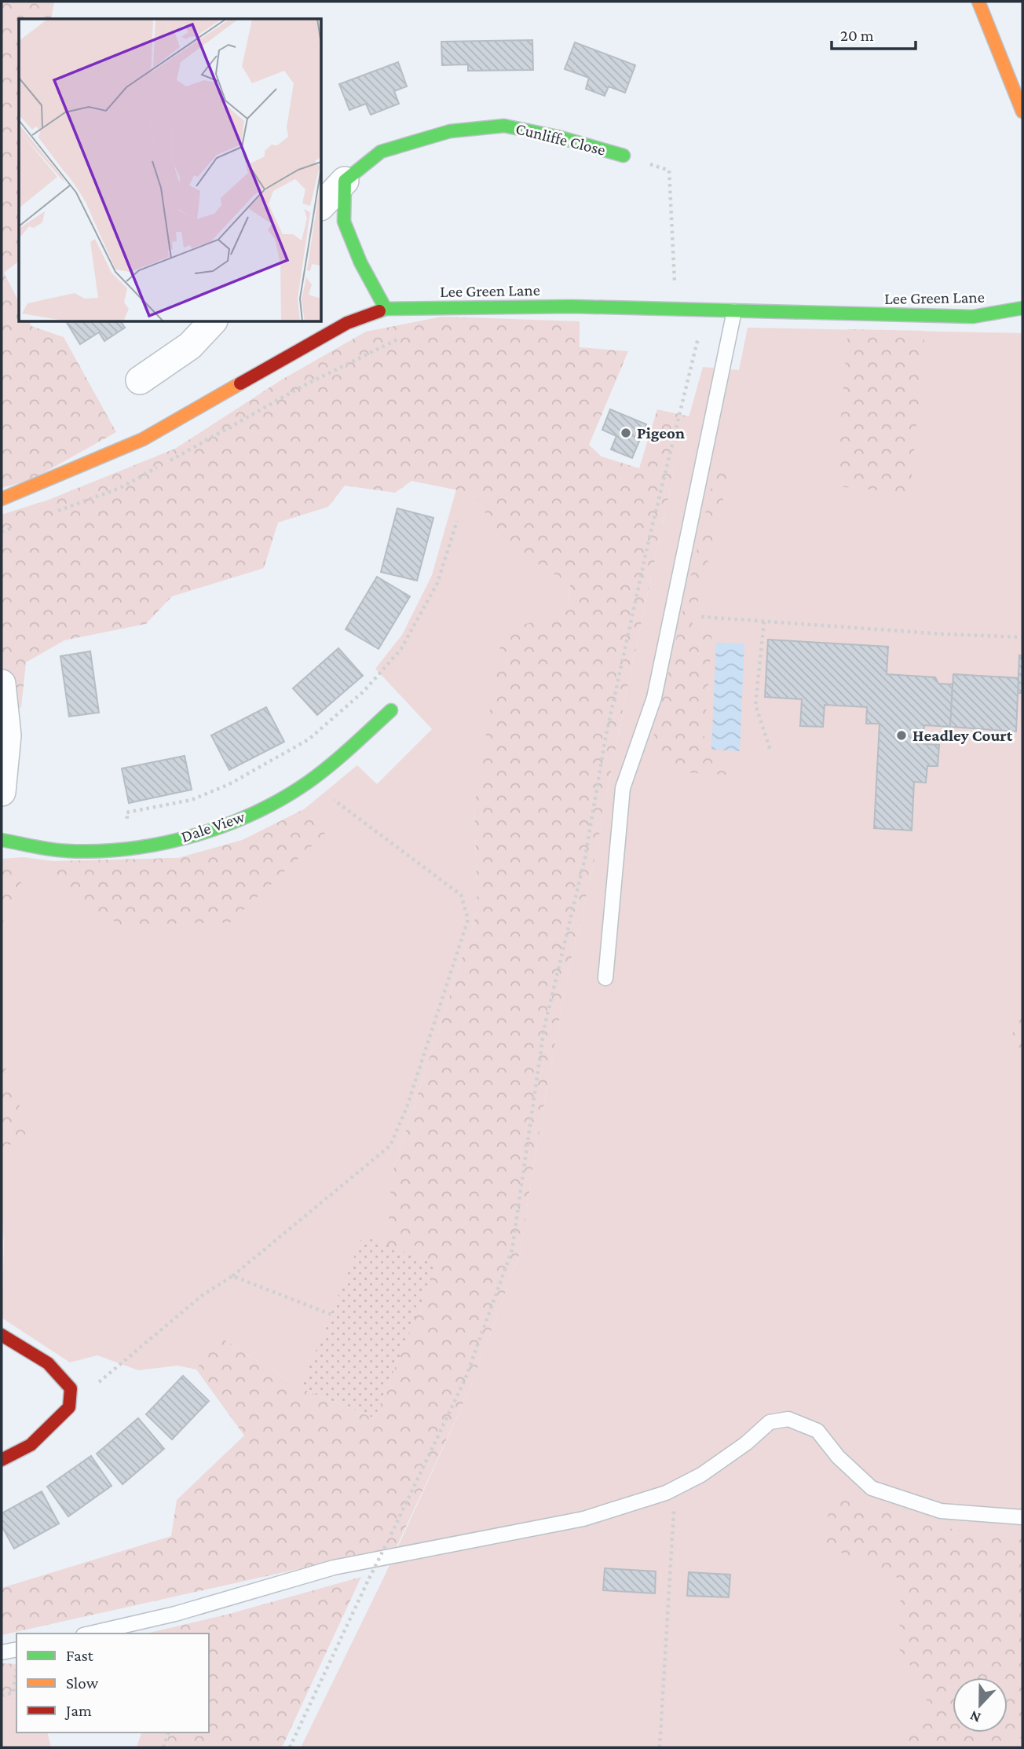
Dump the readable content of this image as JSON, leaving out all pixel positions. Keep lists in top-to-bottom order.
{
  "streets": {
    "street": ["Cunliffe Close", "Lee Green Lane", "Dale View"]
  },
  "places": ["Pigeon", "Headley Court"],
  "legend": ["Fast", "Slow", "Jam"],
  "scale_bar": "20 m",
  "north": "bottom"
}
